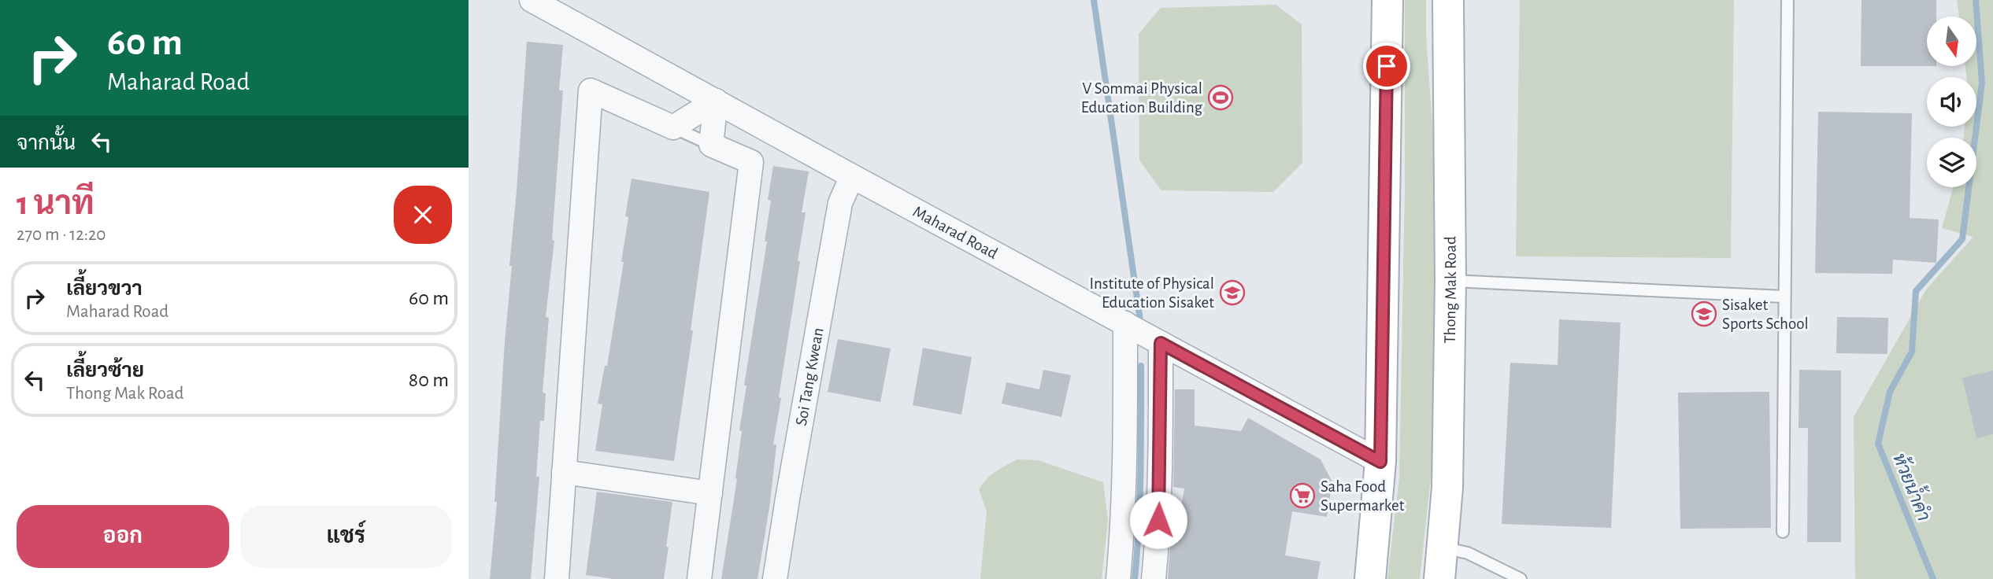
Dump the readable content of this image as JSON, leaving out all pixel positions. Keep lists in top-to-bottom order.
{
  "streets": {
    "main road": ["Thong Mak Road"],
    "street": ["Maharad Road", "Soi Tang Kwean"]
  },
  "crossings": [
    ["Maharad Road", "Soi Tang Kwean"]
  ],
  "water": ["ห้วยน้ำคำ"],
  "places": {
    "sports": ["V Sommai Physical Education Building"],
    "school or university": ["Institute of Physical Education Sisaket", "Sisaket Sports School"],
    "supermarket": ["Saha Food Supermarket"]
  },
  "north": "bottom",
  "page": {
    "turn": ["60 m", "Maharad Road"],
    "then": "จากนั้น",
    "heading": ["1 นาที", "270 m · 12:20"],
    "list": [
      {
        "name": "เลี้ยวขวา",
        "note": "Maharad Road",
        "value": "60 m"
      },
      {
        "name": "เลี้ยวซ้าย",
        "note": "Thong Mak Road",
        "value": "80 m"
      }
    ],
    "buttons": ["ออก", "แชร์"]
  }
}
